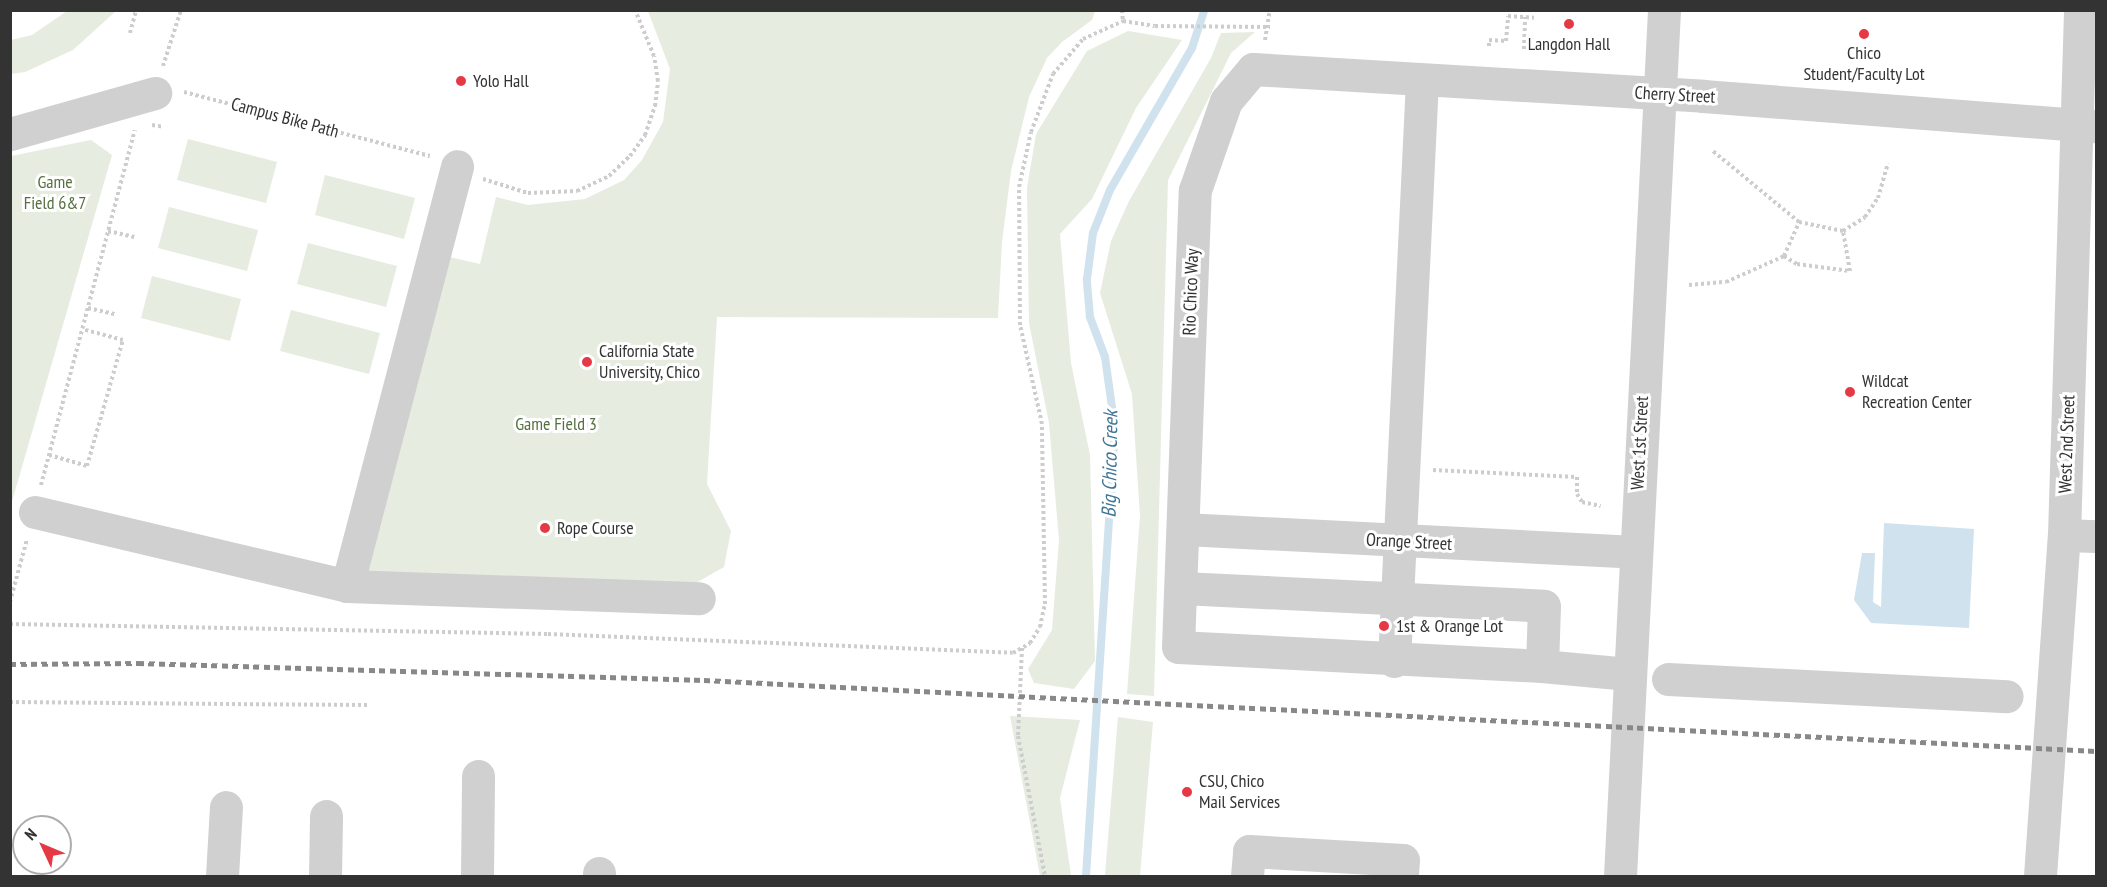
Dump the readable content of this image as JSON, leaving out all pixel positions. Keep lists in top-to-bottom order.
{
  "streets": {
    "street": [
      "Cherry Street",
      "Rio Chico Way",
      "West 1st Street",
      "West 2nd Street",
      "Orange Street"
    ],
    "path": ["Campus Bike Path"]
  },
  "crossings": [
    ["Cherry Street", "Rio Chico Way"],
    ["Cherry Street", "West 1st Street"],
    ["Cherry Street", "West 2nd Street"],
    ["Rio Chico Way", "Orange Street"],
    ["West 1st Street", "Orange Street"]
  ],
  "water": ["Big Chico Creek"],
  "parks": ["Game Field 6&7", "Game Field 3"],
  "places": [
    "Langdon Hall",
    "Chico Student/Faculty Lot",
    "Yolo Hall",
    "California State University, Chico",
    "Wildcat Recreation Center",
    "Rope Course",
    "1st & Orange Lot",
    "CSU, Chico Mail Services"
  ],
  "north": "top left"
}
